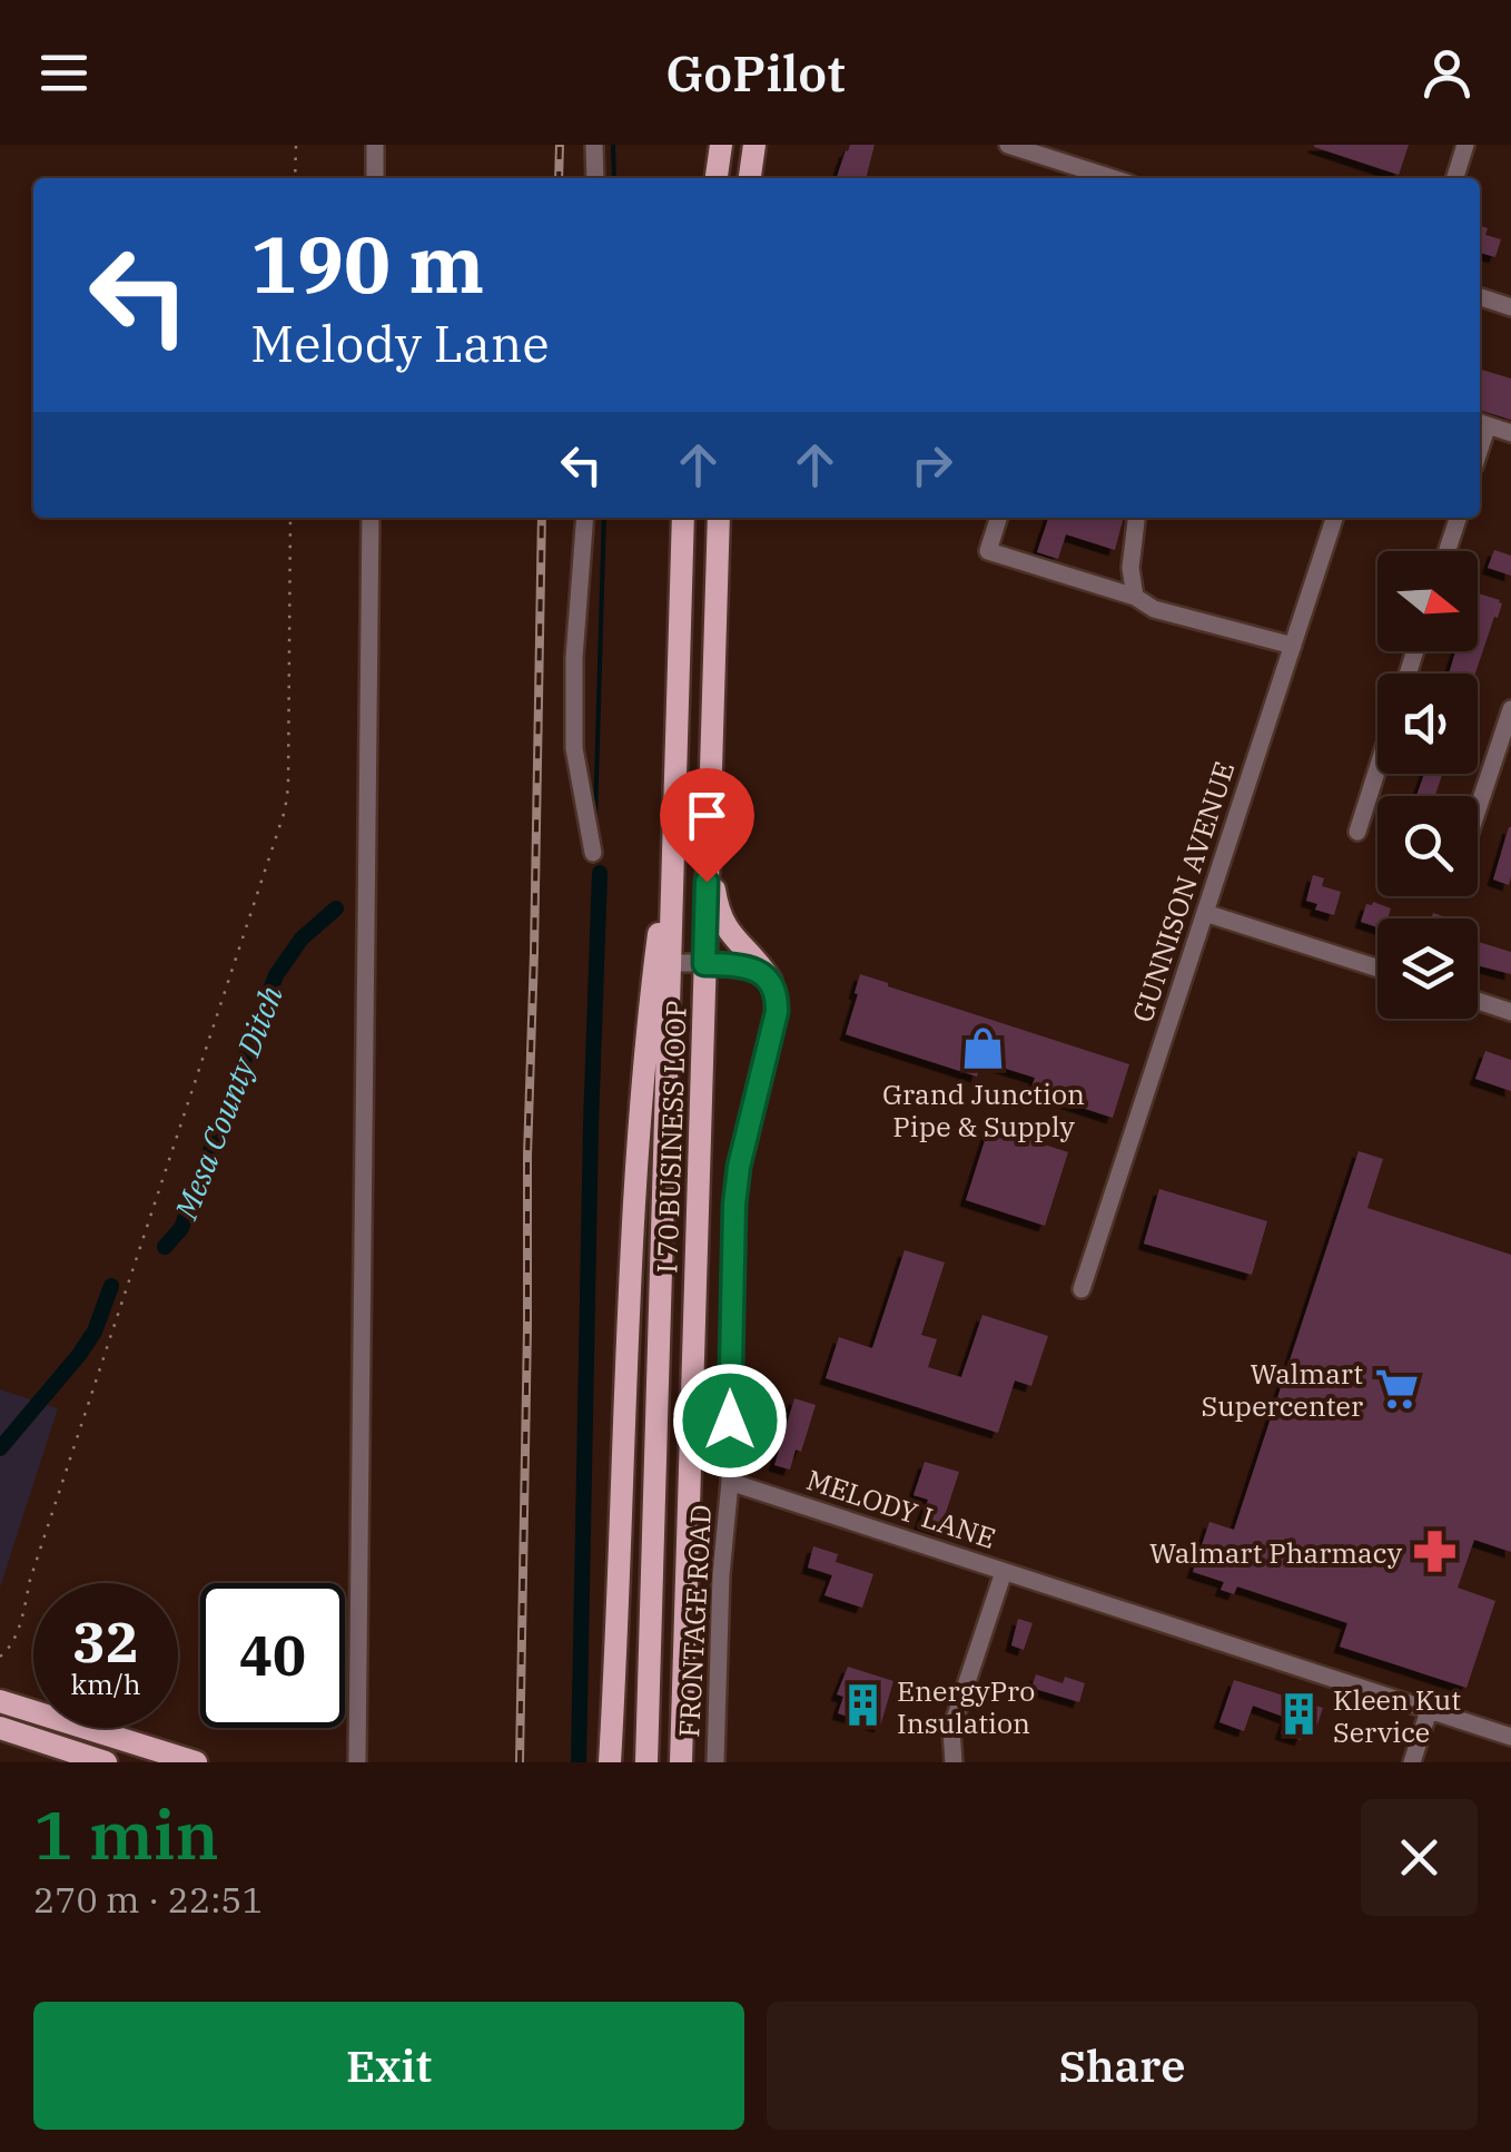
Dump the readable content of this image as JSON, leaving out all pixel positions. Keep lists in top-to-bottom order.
{
  "streets": {
    "main road": ["I 70 BUSINESS LOOP"],
    "street": ["GUNNISON AVENUE", "MELODY LANE", "FRONTAGE ROAD"]
  },
  "crossings": [
    ["MELODY LANE", "FRONTAGE ROAD"]
  ],
  "water": ["Mesa County Ditch"],
  "places": {
    "shop": ["Grand Junction Pipe & Supply"],
    "supermarket": ["Walmart Supercenter"],
    "pharmacy": ["Walmart Pharmacy"],
    "building": ["EnergyPro Insulation", "Kleen Kut Service"]
  },
  "north": "right",
  "page": {
    "header": "GoPilot",
    "turn": ["190 m", "Melody Lane"],
    "speed": "32 km/h",
    "limit": "40",
    "heading": ["1 min", "270 m · 22:51"],
    "buttons": ["Exit", "Share"]
  }
}
